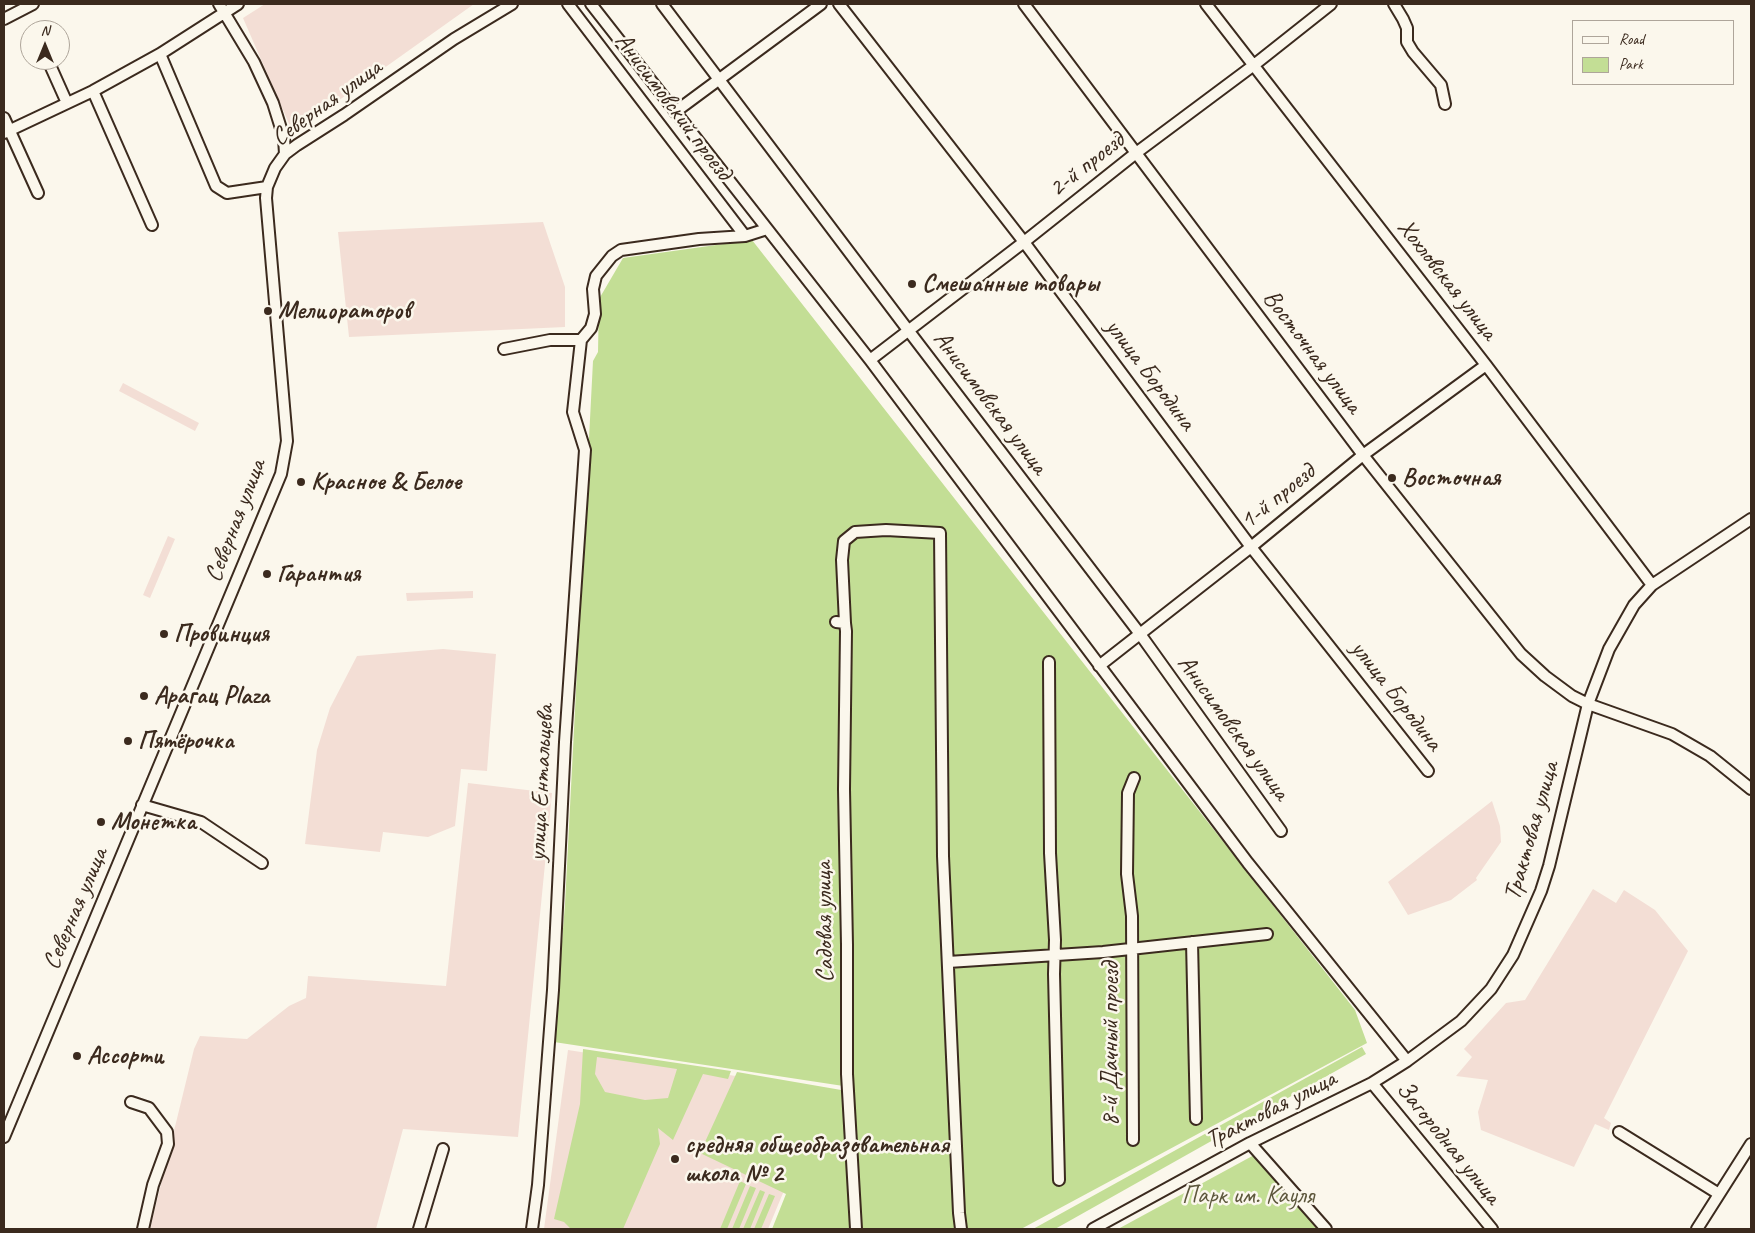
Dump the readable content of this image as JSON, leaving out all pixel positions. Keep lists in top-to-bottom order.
{
  "streets": {
    "street": [
      "Северная улица",
      "Анисимовский проезд",
      "2-й проезд",
      "Хохловская улица",
      "Восточная улица",
      "улица Бородина",
      "Анисимовская улица",
      "1-й проезд",
      "улица Ентальцева",
      "Трактовая улица",
      "Садовая улица",
      "8-й Дачный проезд",
      "Загородная улица"
    ]
  },
  "crossings": [
    ["2-й проезд", "Хохловская улица"],
    ["2-й проезд", "Восточная улица"],
    ["2-й проезд", "улица Бородина"],
    ["2-й проезд", "Анисимовская улица"],
    ["Хохловская улица", "1-й проезд"],
    ["Хохловская улица", "Трактовая улица"],
    ["Восточная улица", "1-й проезд"],
    ["Восточная улица", "Трактовая улица"],
    ["улица Бородина", "1-й проезд"],
    ["Анисимовская улица", "1-й проезд"],
    ["Трактовая улица", "Загородная улица"]
  ],
  "parks": ["Парк им. Кауля"],
  "places": [
    "Смешанные товары",
    "Мелиораторов",
    "Восточная",
    "Красное & Белое",
    "Гарантия",
    "Провинция",
    "Арагац Plaza",
    "Пятёрочка",
    "Монетка",
    "Ассорти",
    "средняя общеобразовательная школа № 2"
  ],
  "legend": ["Road", "Park"],
  "north": "top"
}
